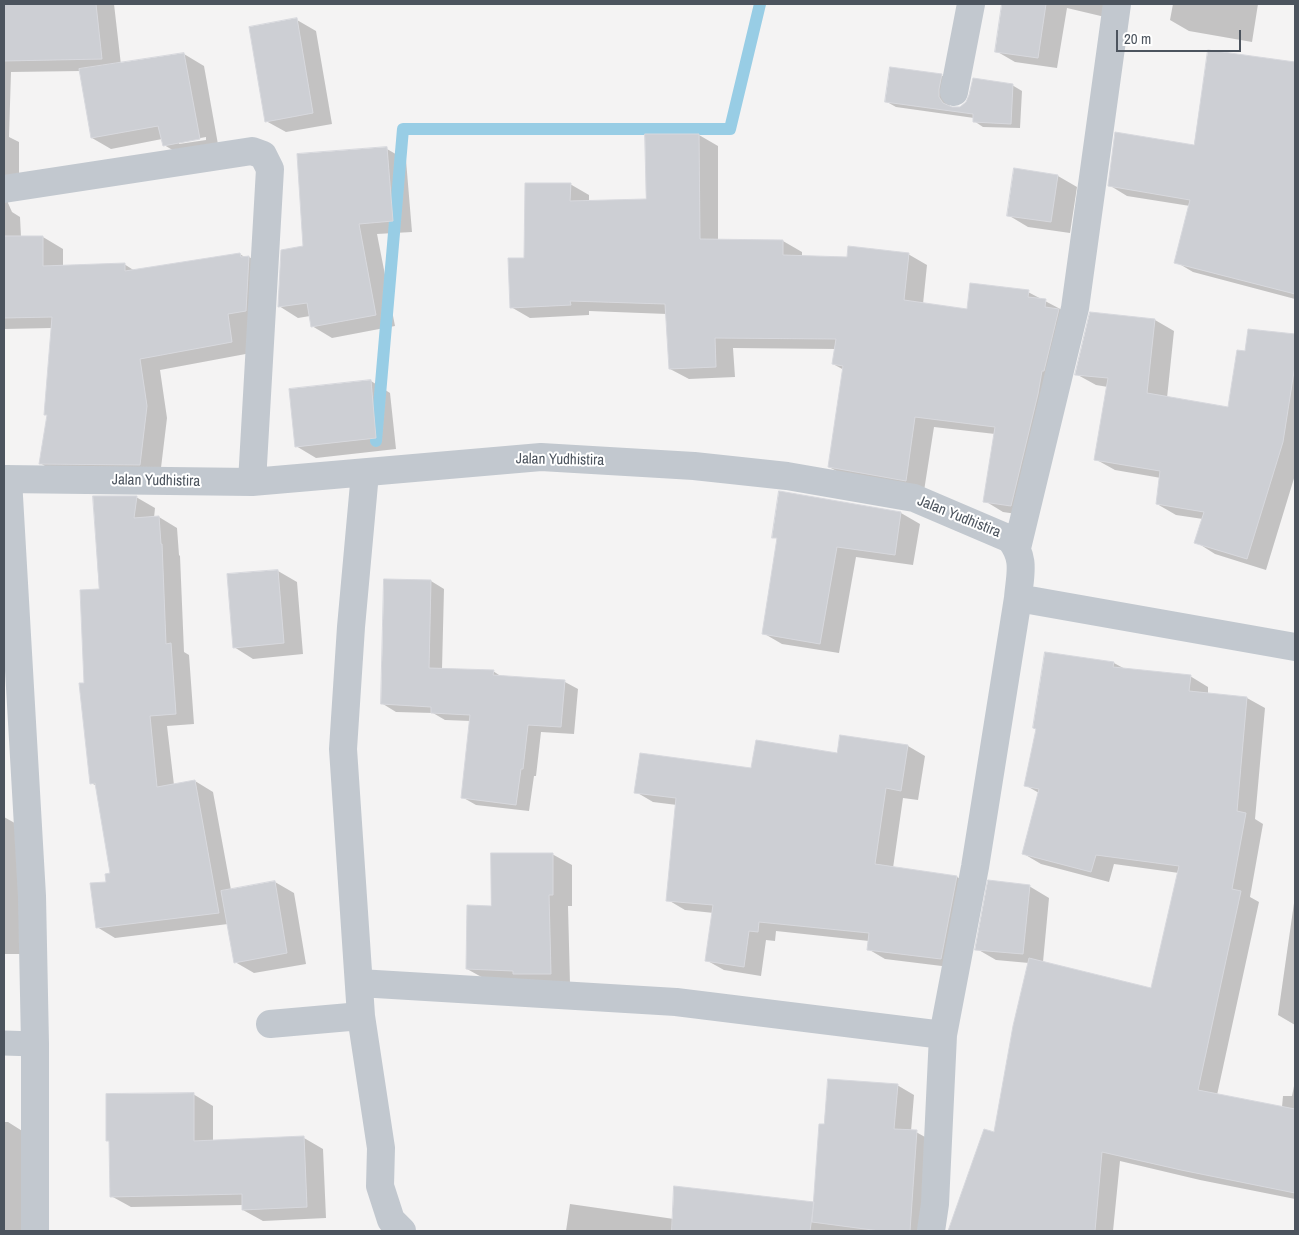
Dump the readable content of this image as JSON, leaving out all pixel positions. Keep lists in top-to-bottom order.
{
  "streets": {
    "street": ["Jalan Yudhistira"]
  },
  "scale_bar": "20 m"
}
